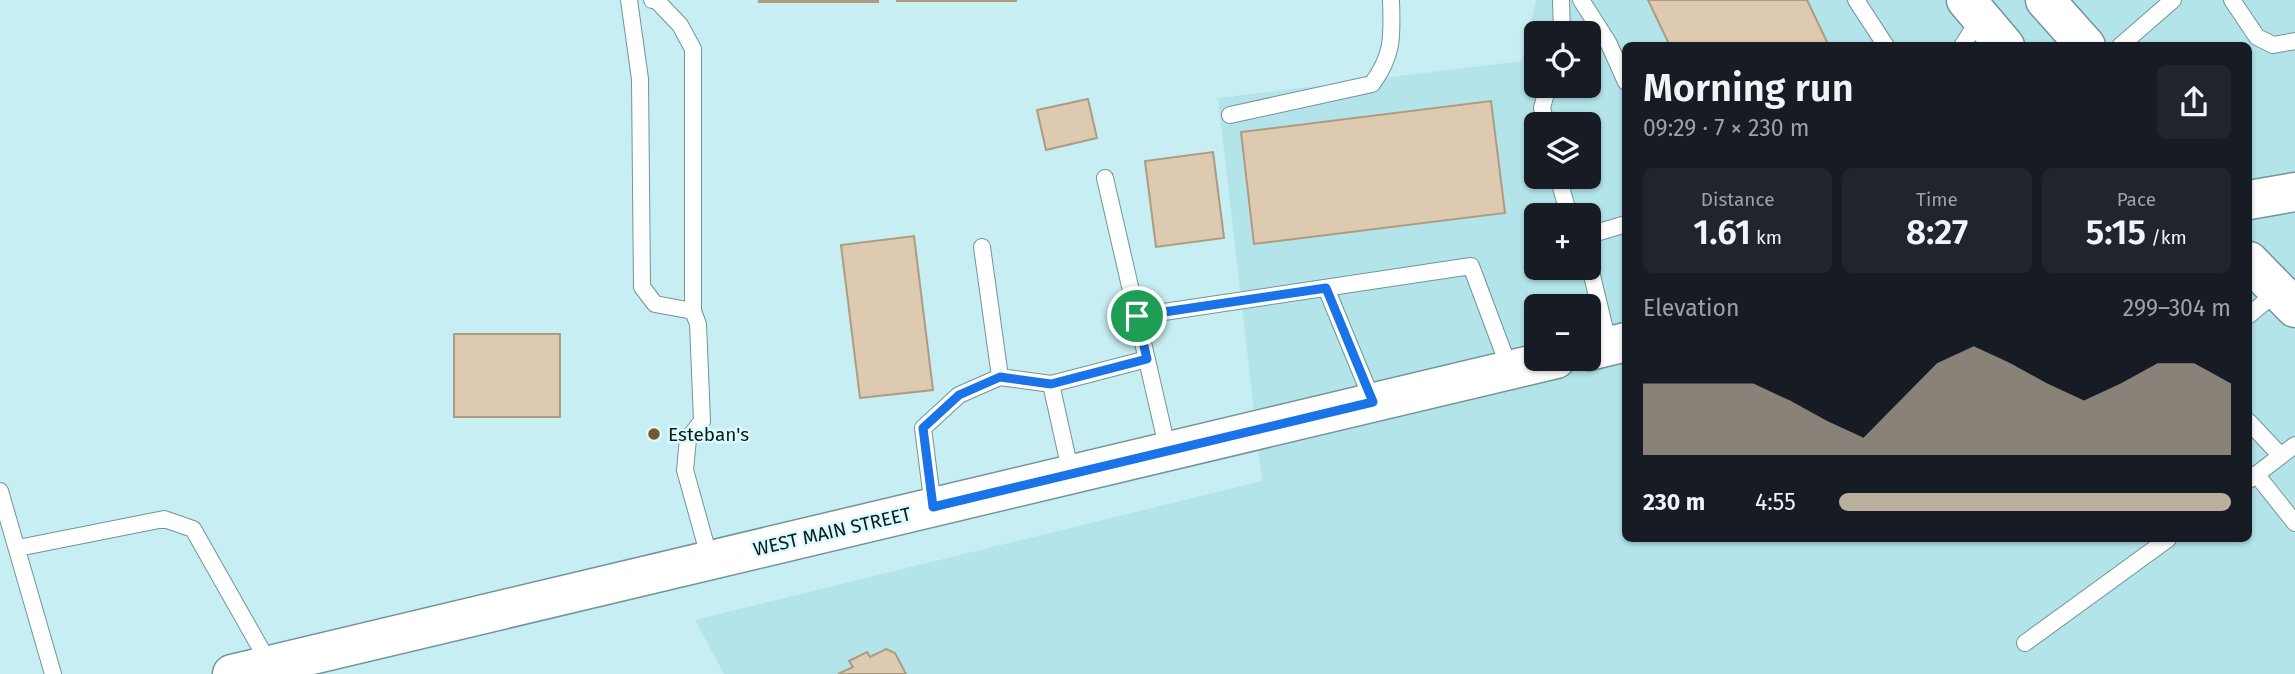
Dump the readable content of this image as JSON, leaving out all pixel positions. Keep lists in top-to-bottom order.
{
  "streets": {
    "main road": ["WEST MAIN STREET"]
  },
  "places": ["Esteban's"],
  "page": {
    "map_buttons": ["+", "−"],
    "heading": ["Morning run", "09:29 · 7 × 230 m"],
    "stats": [
      ["Distance", "1.61 km"],
      ["Time", "8:27"],
      ["Pace", "5:15 /km"]
    ],
    "chart": ["Elevation", "299–304 m"],
    "list": [
      {
        "name": "230 m",
        "note": "4:55"
      }
    ]
  }
}
